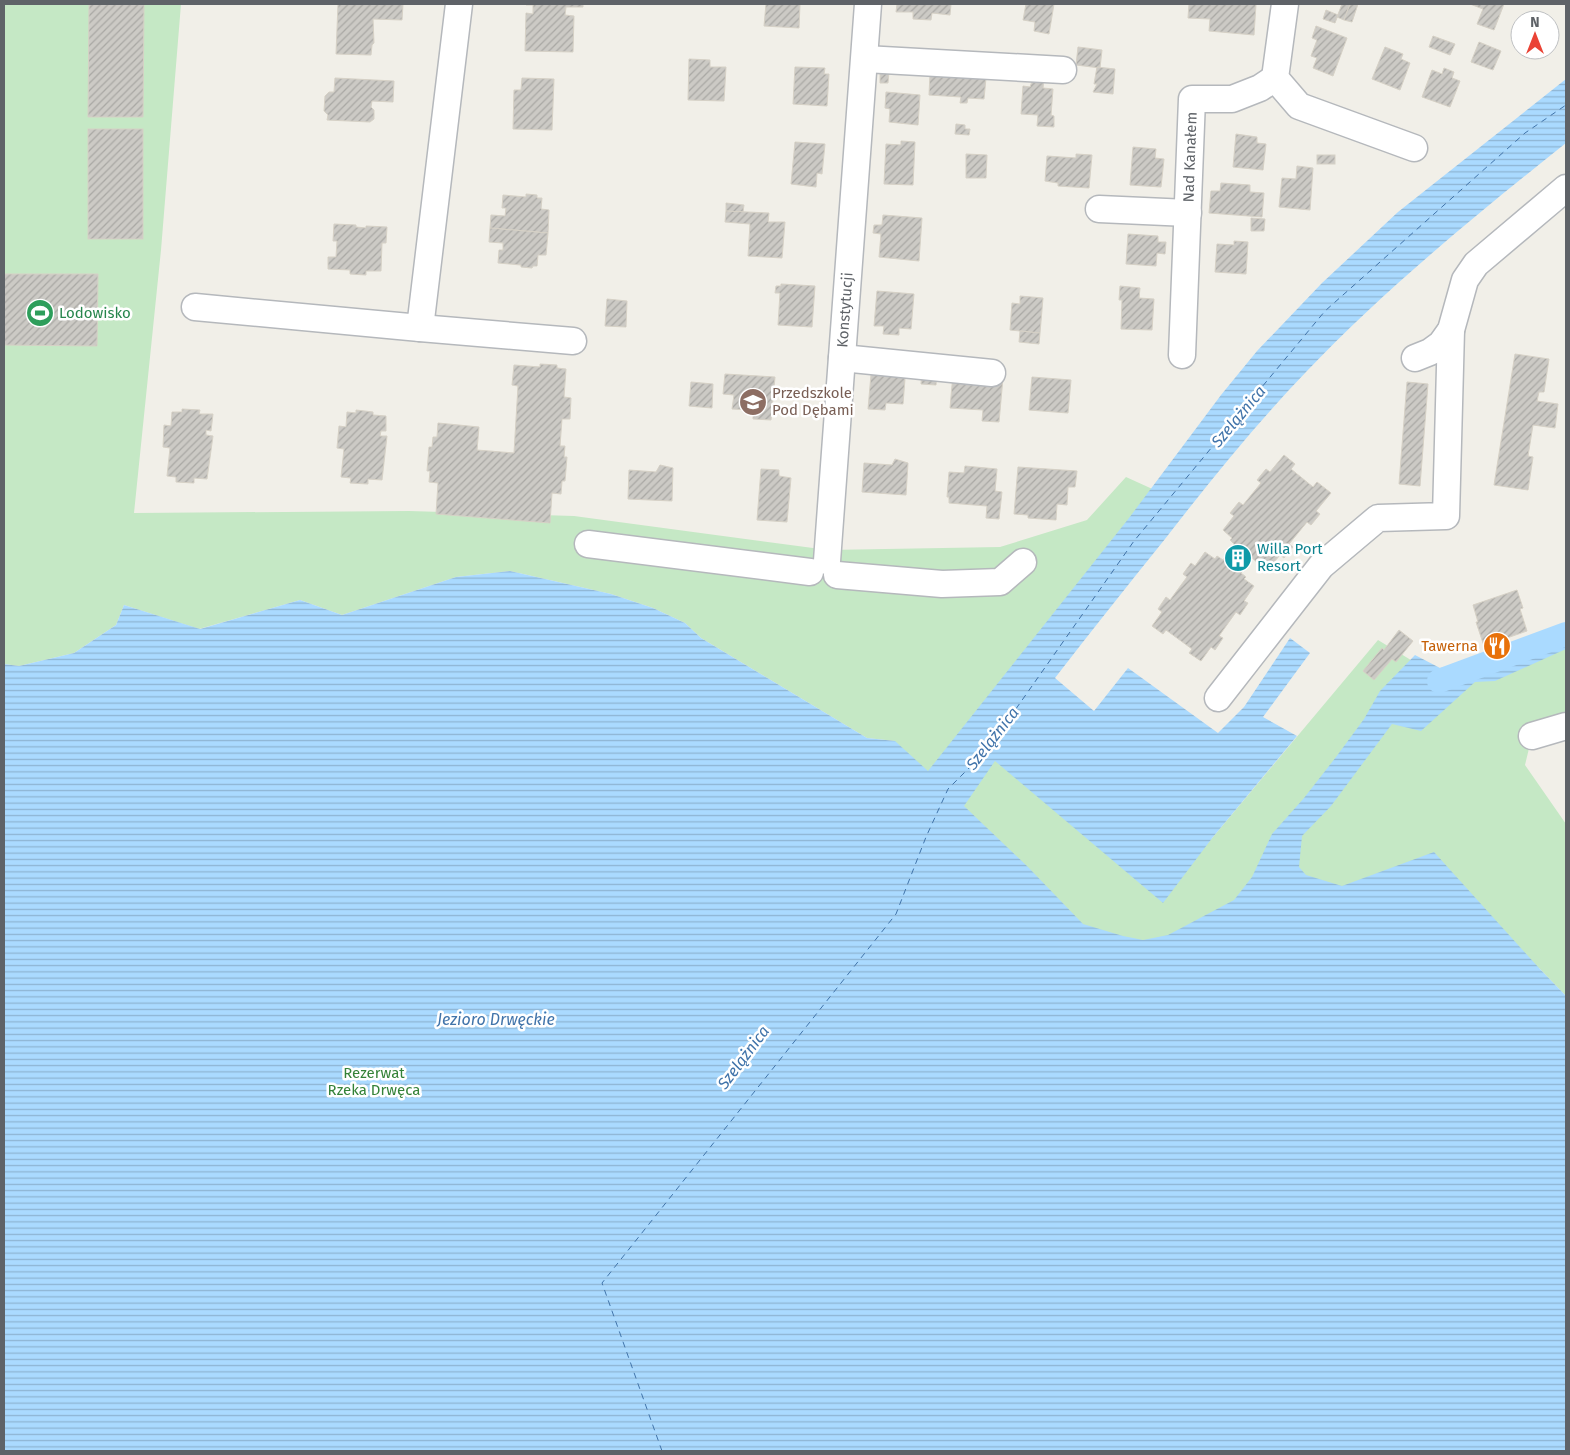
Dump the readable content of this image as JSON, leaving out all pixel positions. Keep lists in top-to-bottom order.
{
  "streets": {
    "street": ["Nad Kanałem", "Konstytucji"]
  },
  "water": ["Szelążnica", "Jezioro Drwęckie"],
  "parks": ["Rezerwat Rzeka Drwęca"],
  "places": {
    "sports": ["Lodowisko"],
    "school or university": ["Przedszkole Pod Dębami"],
    "building": ["Willa Port Resort"],
    "restaurant": ["Tawerna"]
  },
  "north": "top"
}
